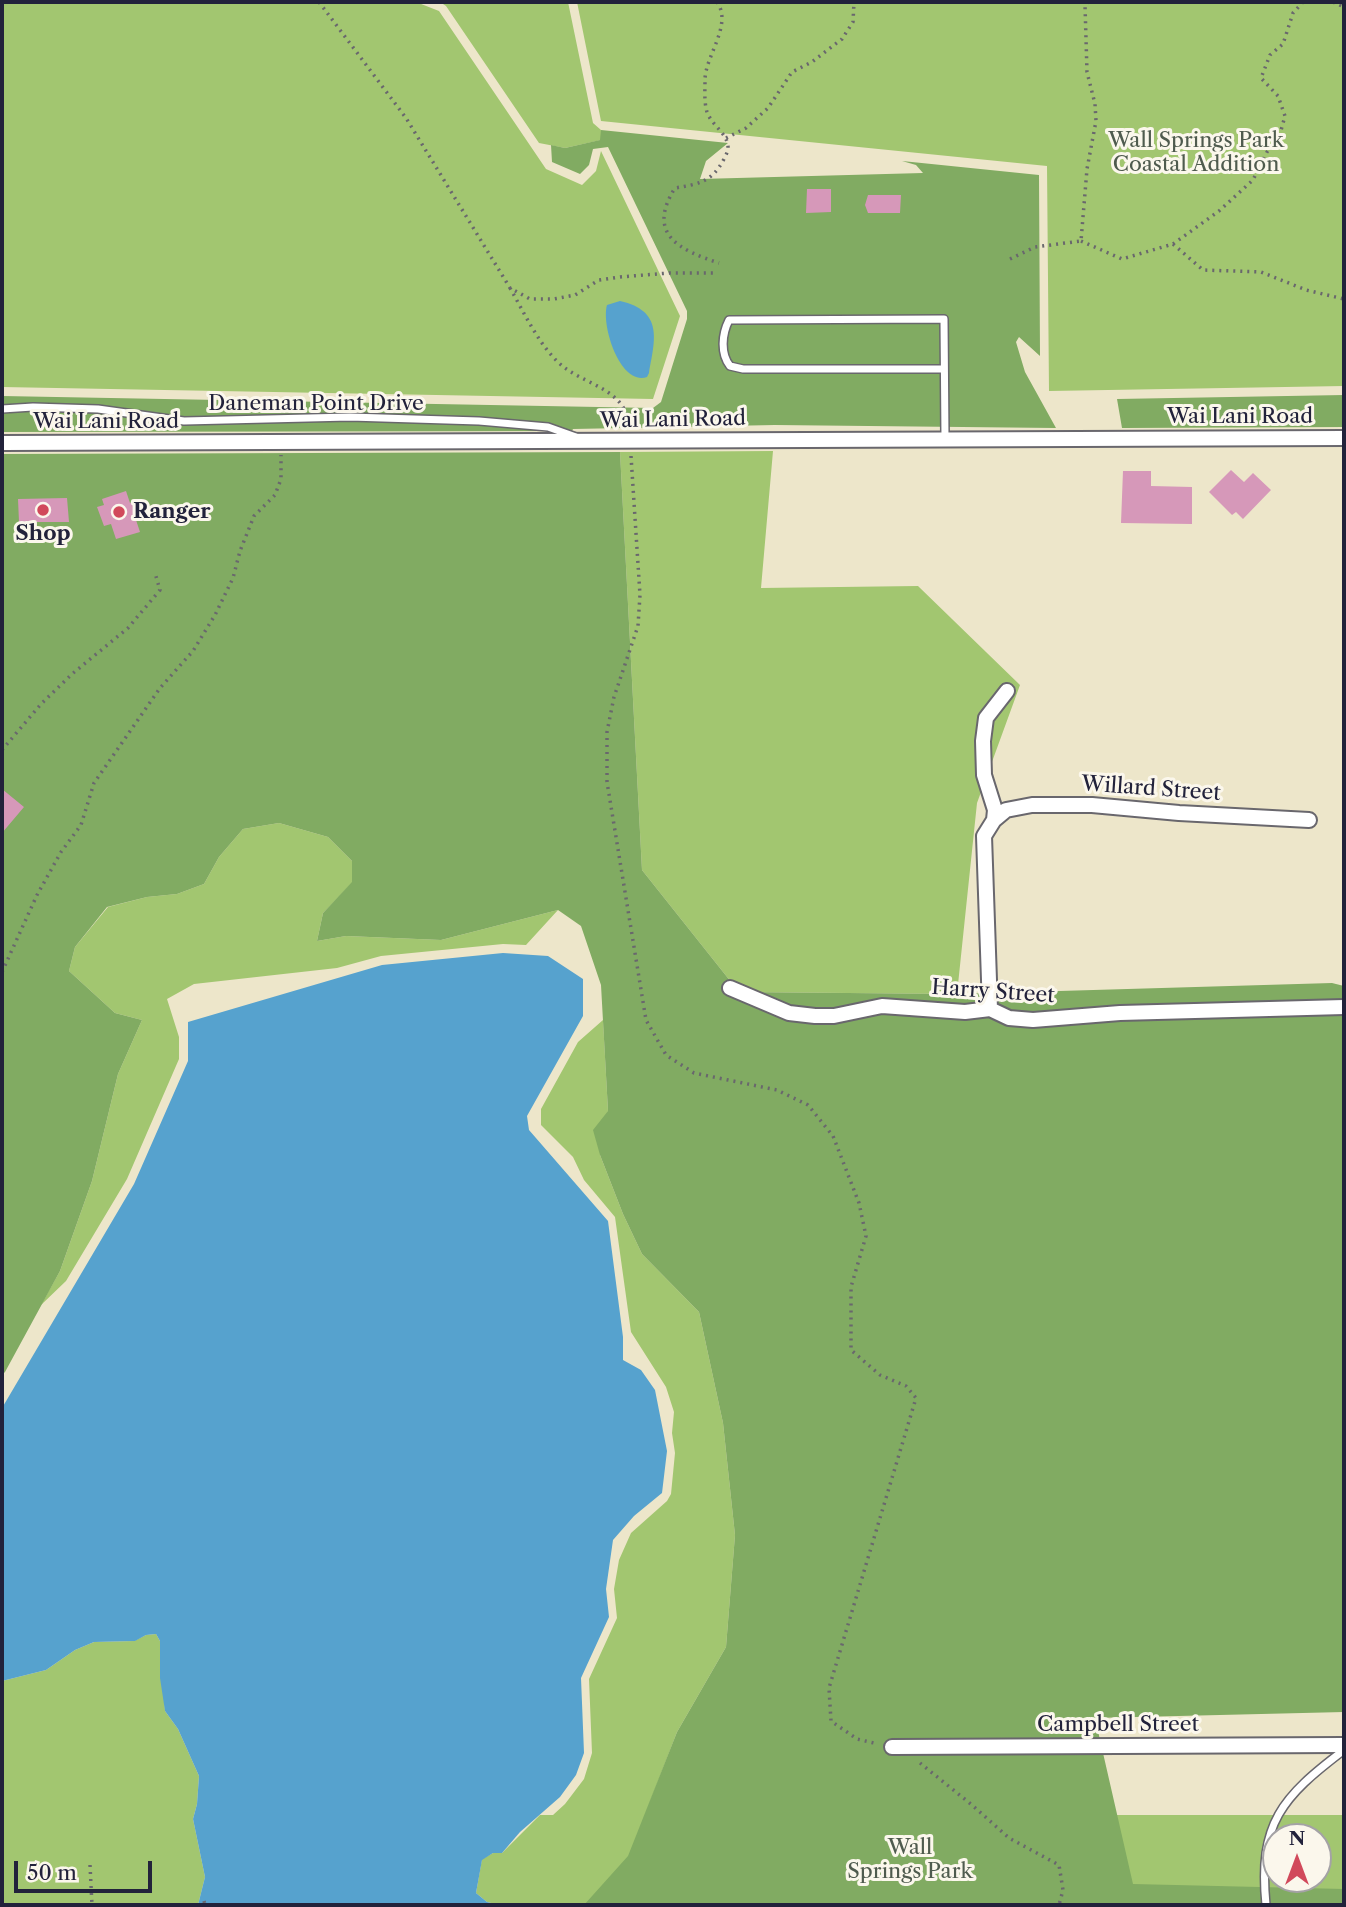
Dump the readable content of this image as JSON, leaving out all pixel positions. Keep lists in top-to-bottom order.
{
  "streets": {
    "street": [
      "Wai Lani Road",
      "Willard Street",
      "Harry Street",
      "Campbell Street"
    ],
    "lane": ["Daneman Point Drive"]
  },
  "crossings": [
    ["Daneman Point Drive", "Wai Lani Road"]
  ],
  "parks": ["Wall Springs Park Coastal Addition", "Wall Springs Park"],
  "places": ["Shop", "Ranger"],
  "scale_bar": "50 m",
  "north": "top"
}
